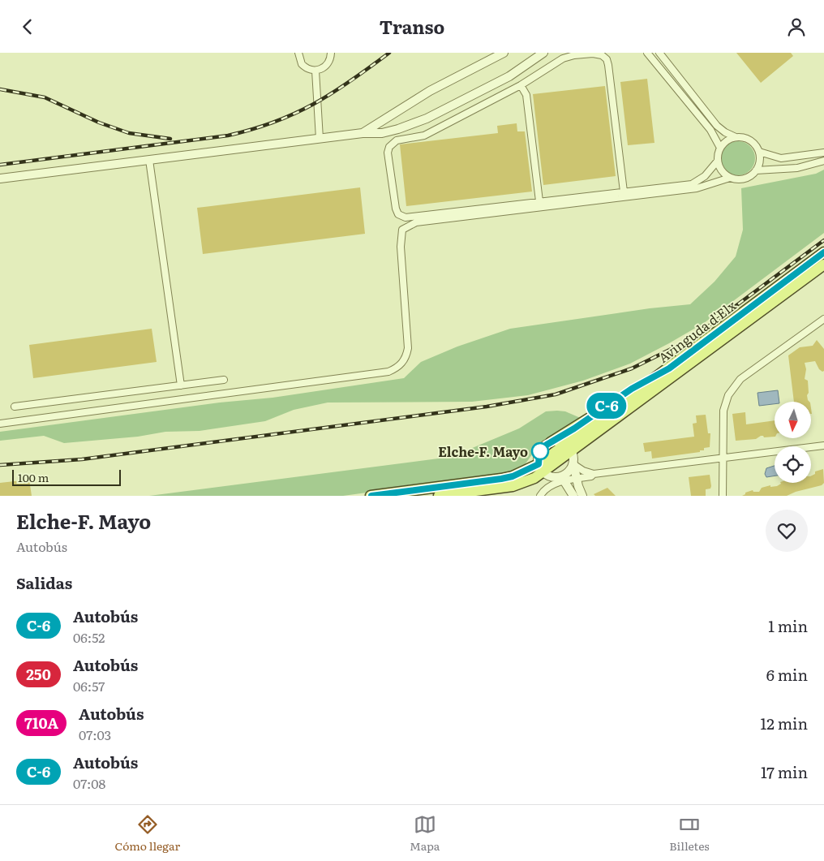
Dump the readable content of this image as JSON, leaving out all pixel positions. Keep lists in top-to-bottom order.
{
  "streets": {
    "main road": ["Avinguda d'Elx"]
  },
  "places": ["Elche-F. Mayo"],
  "lines": ["bus line C-6"],
  "scale_bar": "100 m",
  "north": "bottom",
  "page": {
    "header": "Transo",
    "on_map": "C-6",
    "scale": "100 m",
    "heading": [
      ["Elche-F. Mayo", "Autobús"],
      "Salidas"
    ],
    "list": [
      {
        "mark": "C-6",
        "name": "Autobús",
        "note": "06:52",
        "value": "1 min"
      },
      {
        "mark": "250",
        "name": "Autobús",
        "note": "06:57",
        "value": "6 min"
      },
      {
        "mark": "710A",
        "name": "Autobús",
        "note": "07:03",
        "value": "12 min"
      },
      {
        "mark": "C-6",
        "name": "Autobús",
        "note": "07:08",
        "value": "17 min"
      }
    ],
    "tabs": ["Cómo llegar", "Mapa", "Billetes"]
  }
}
